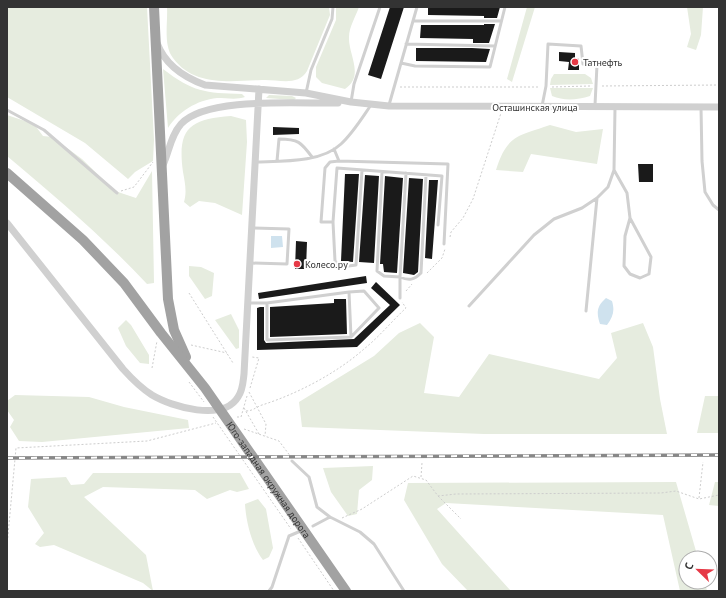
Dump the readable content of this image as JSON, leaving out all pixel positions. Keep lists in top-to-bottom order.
{
  "streets": {
    "highway": ["Юго-западная окружная дорога"],
    "street": ["Осташинская улица"]
  },
  "places": ["Татнефть", "Колесо.ру"],
  "north": "top left"
}
